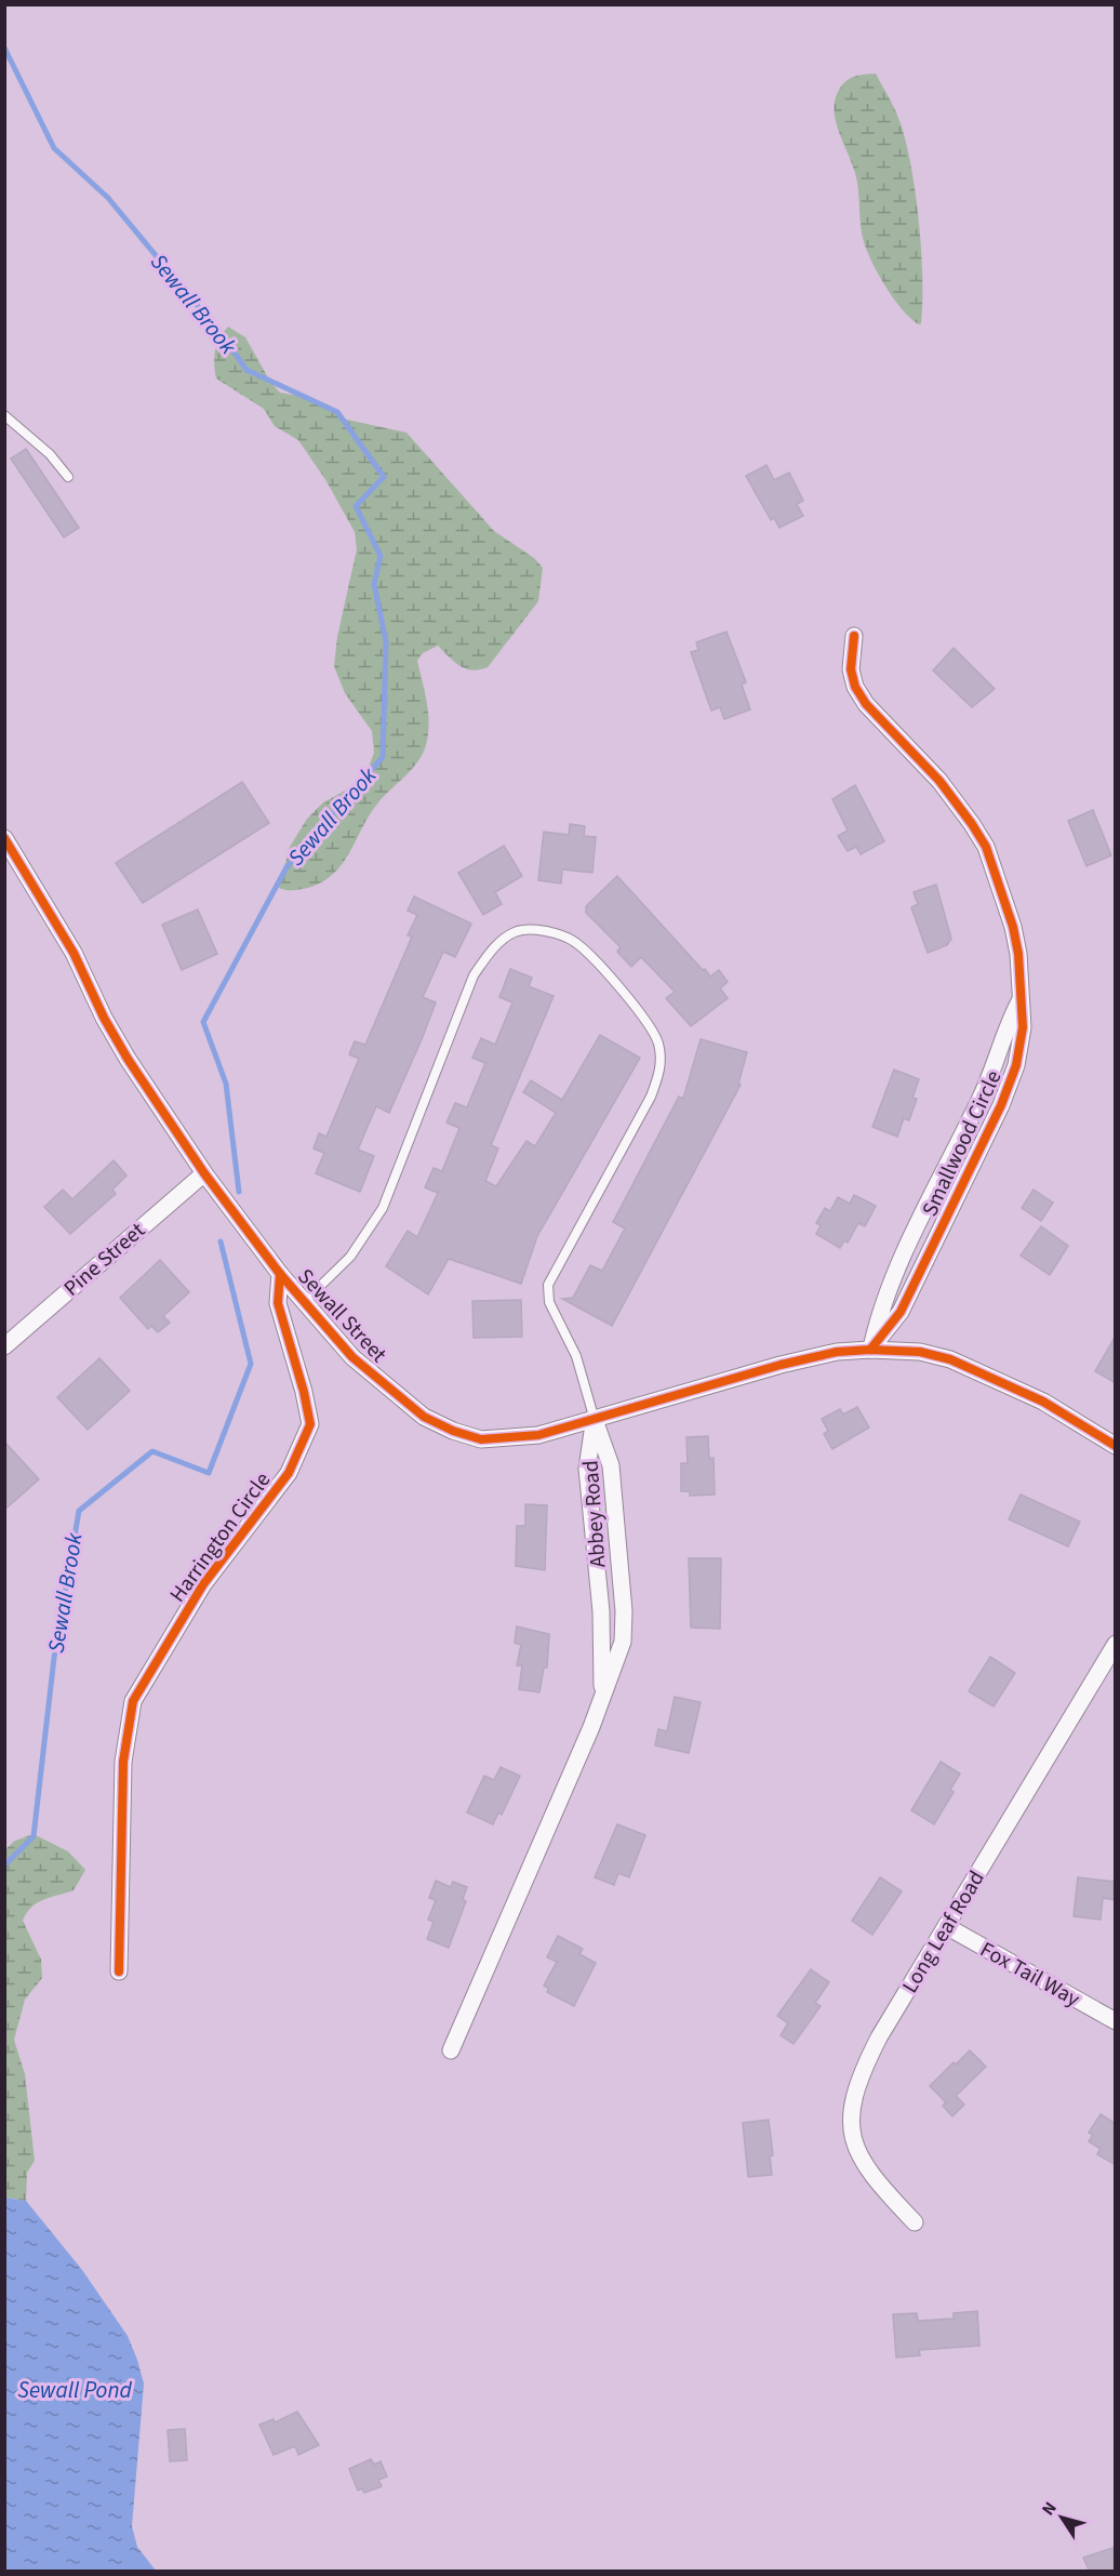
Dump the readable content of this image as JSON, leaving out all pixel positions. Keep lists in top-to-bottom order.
{
  "streets": {
    "street": [
      "Smallwood Circle",
      "Pine Street",
      "Sewall Street",
      "Abbey Road",
      "Harrington Circle",
      "Long Leaf Road",
      "Fox Tail Way"
    ]
  },
  "crossings": [
    ["Smallwood Circle", "Sewall Street"],
    ["Pine Street", "Sewall Street"],
    ["Sewall Street", "Abbey Road"],
    ["Sewall Street", "Harrington Circle"],
    ["Long Leaf Road", "Fox Tail Way"]
  ],
  "water": ["Sewall Brook", "Sewall Pond"],
  "north": "top left"
}
